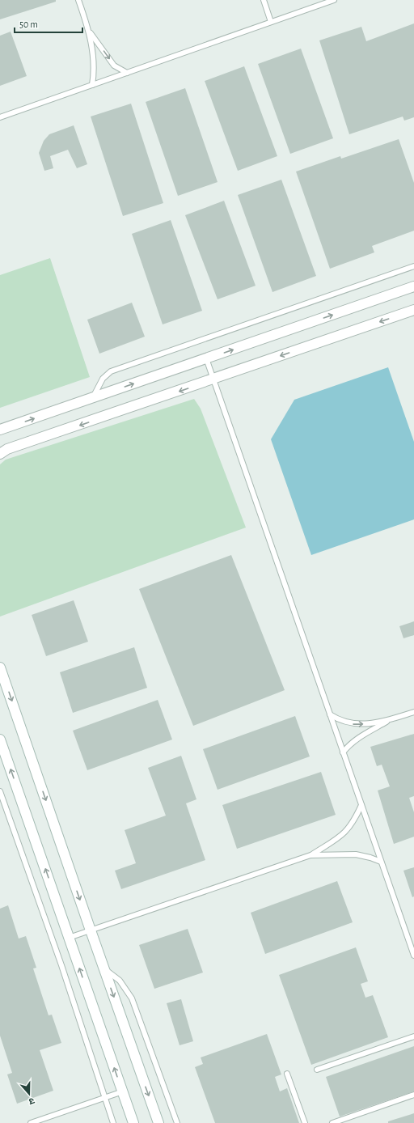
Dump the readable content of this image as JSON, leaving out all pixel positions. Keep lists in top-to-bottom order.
{
  "scale_bar": "50 m",
  "north": "bottom"
}
